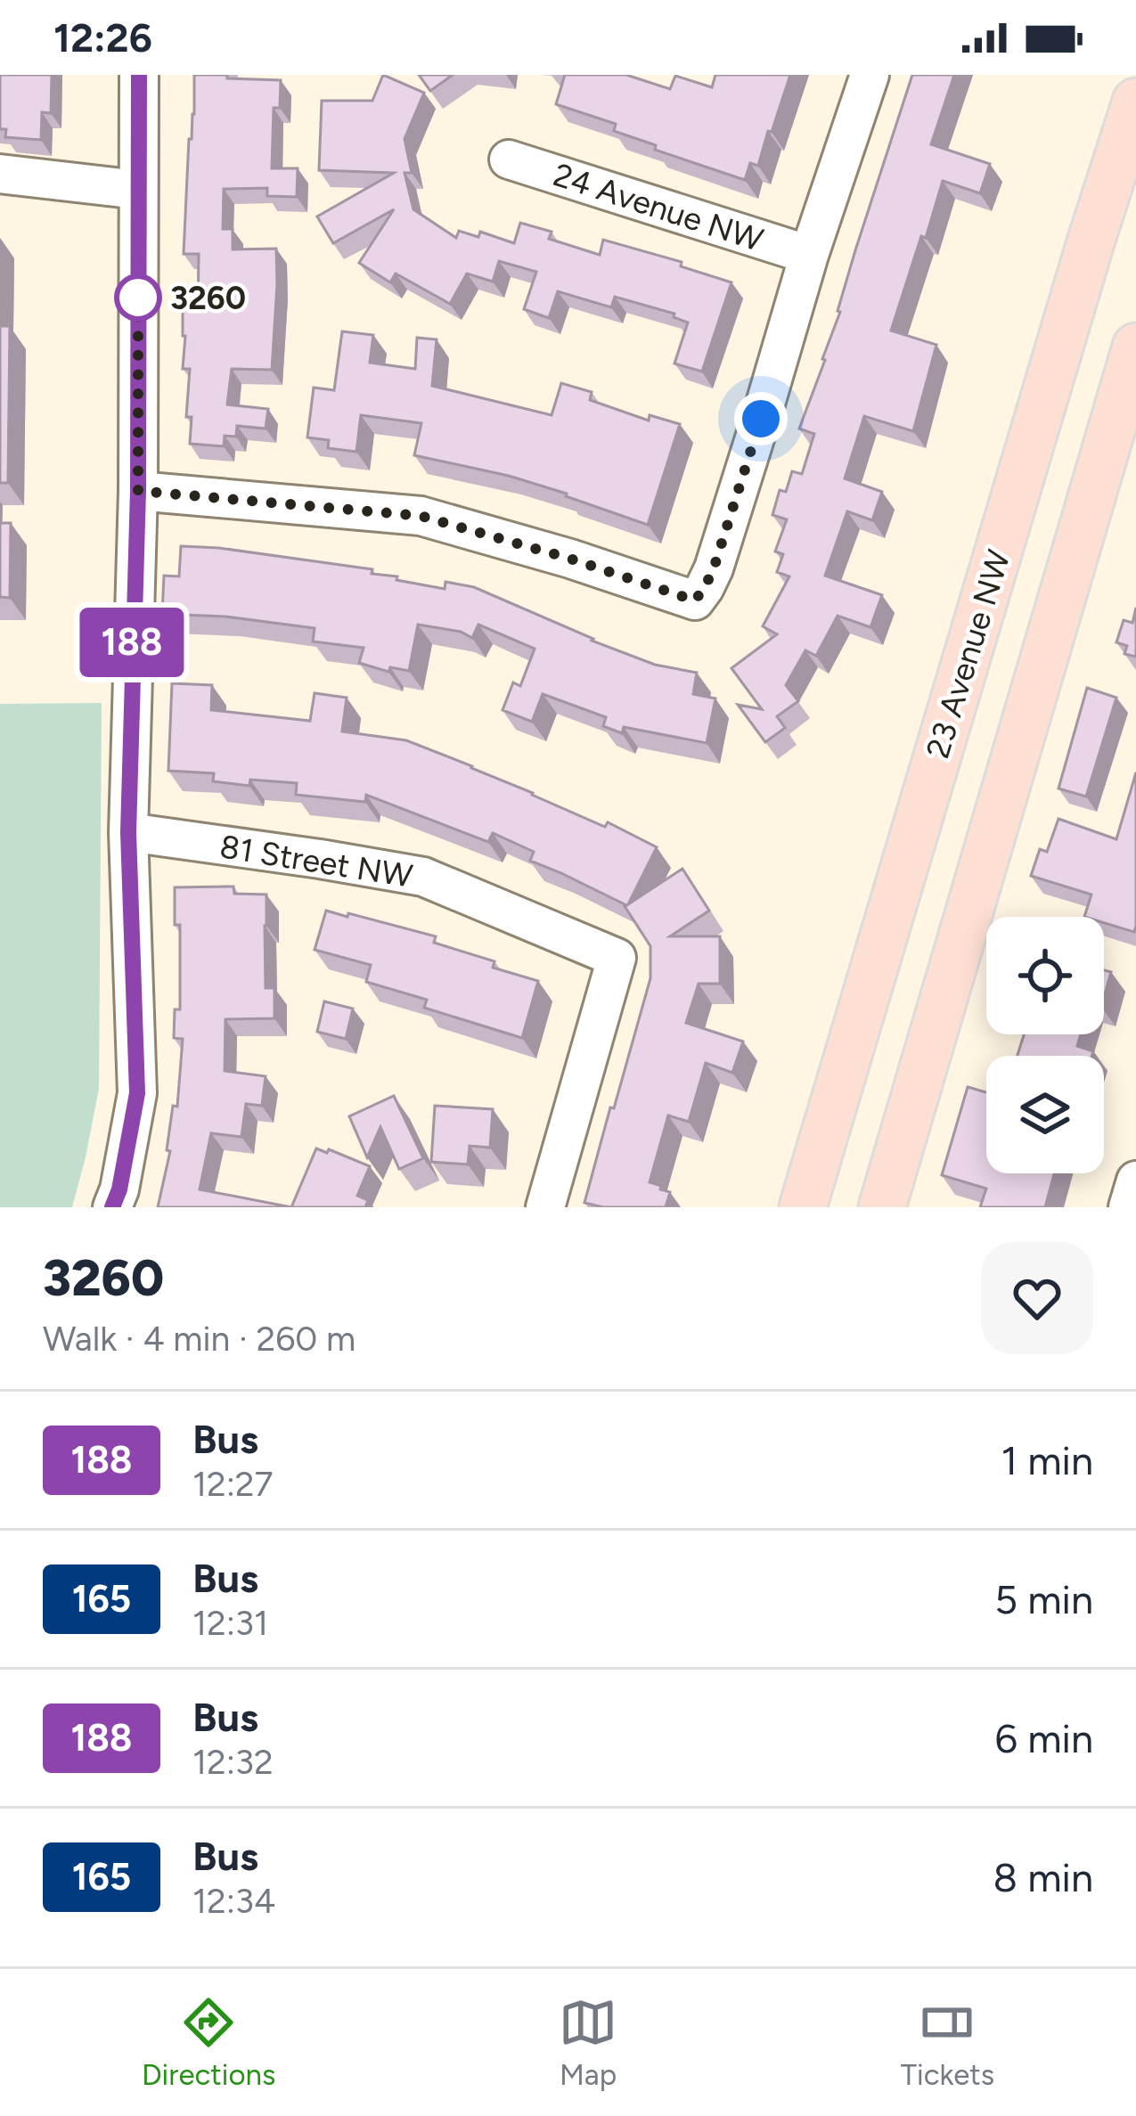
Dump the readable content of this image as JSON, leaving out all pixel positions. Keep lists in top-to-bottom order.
{
  "streets": {
    "main road": ["23 Avenue NW"],
    "street": ["24 Avenue NW", "81 Street NW"]
  },
  "places": ["3260"],
  "lines": ["bus line 188"],
  "page": {
    "status": "12:26",
    "on_map": "188",
    "heading": ["3260", "Walk · 4 min · 260 m"],
    "list": [
      {
        "mark": "188",
        "name": "Bus",
        "note": "12:27",
        "value": "1 min"
      },
      {
        "mark": "165",
        "name": "Bus",
        "note": "12:31",
        "value": "5 min"
      },
      {
        "mark": "188",
        "name": "Bus",
        "note": "12:32",
        "value": "6 min"
      },
      {
        "mark": "165",
        "name": "Bus",
        "note": "12:34",
        "value": "8 min"
      }
    ],
    "tabs": ["Directions", "Map", "Tickets"]
  }
}
